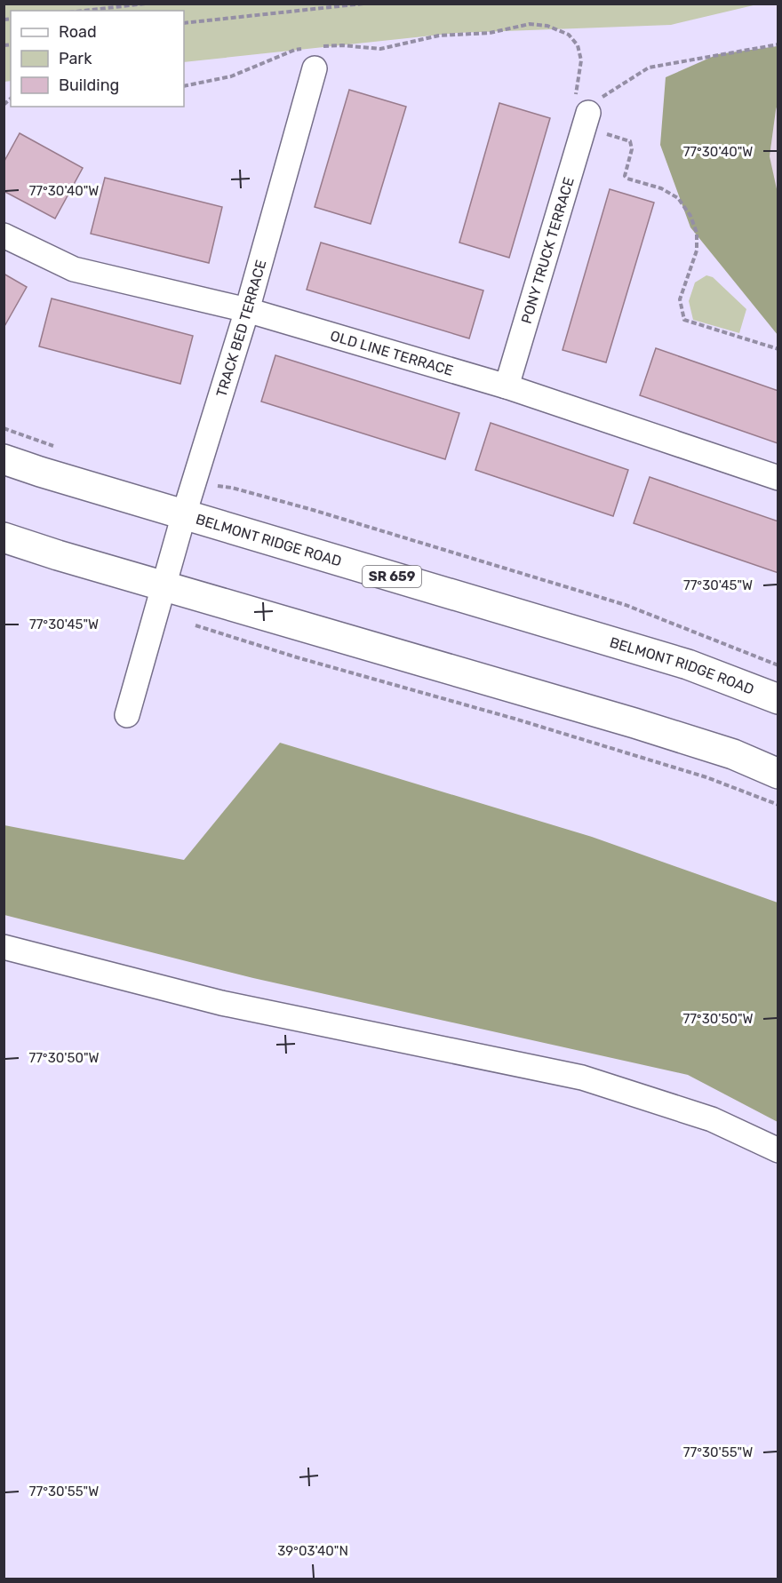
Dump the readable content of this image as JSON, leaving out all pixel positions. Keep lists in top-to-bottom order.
{
  "streets": {
    "main road": ["BELMONT RIDGE ROAD", "SR 659"],
    "street": ["PONY TRUCK TERRACE", "TRACK BED TERRACE", "OLD LINE TERRACE"]
  },
  "crossings": [
    ["PONY TRUCK TERRACE", "OLD LINE TERRACE"],
    ["TRACK BED TERRACE", "OLD LINE TERRACE"],
    ["TRACK BED TERRACE", "BELMONT RIDGE ROAD"]
  ],
  "legend": ["Road", "Park", "Building"],
  "coordinates": [
    "77°30'40\"W",
    "77°30'45\"W",
    "77°30'50\"W",
    "77°30'55\"W",
    "39°03'40\"N"
  ]
}
